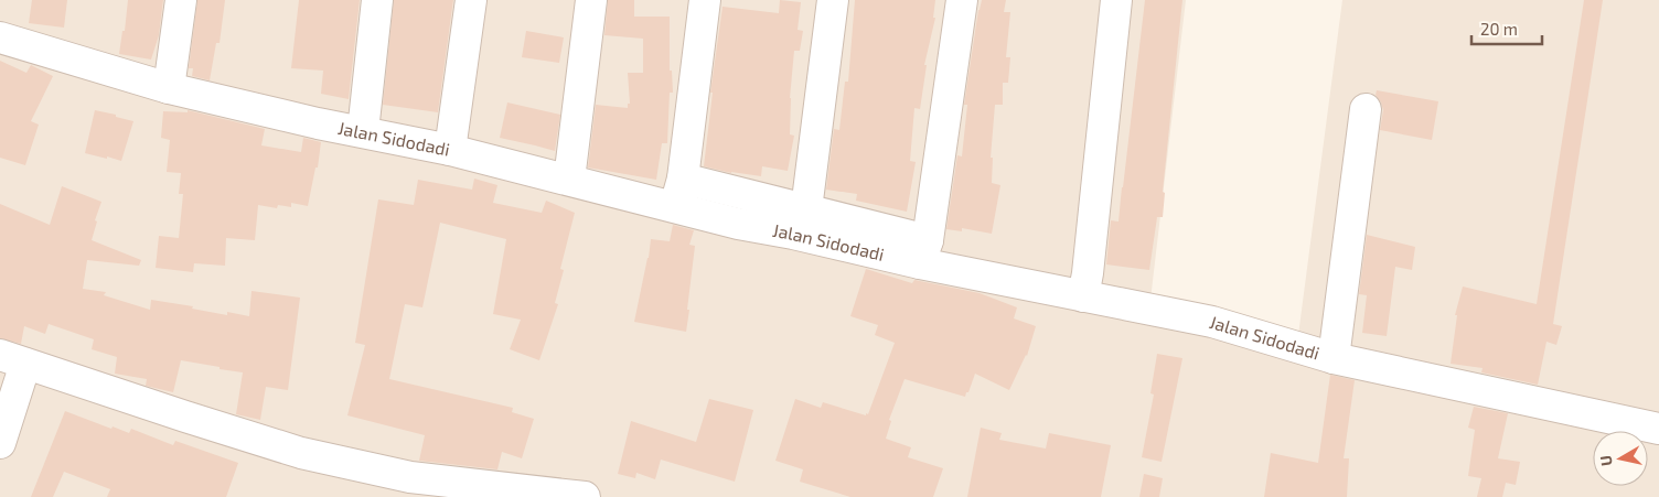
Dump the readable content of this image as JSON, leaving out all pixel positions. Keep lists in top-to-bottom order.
{
  "streets": {
    "street": ["Jalan Sidodadi"]
  },
  "scale_bar": "20 m",
  "north": "left"
}
